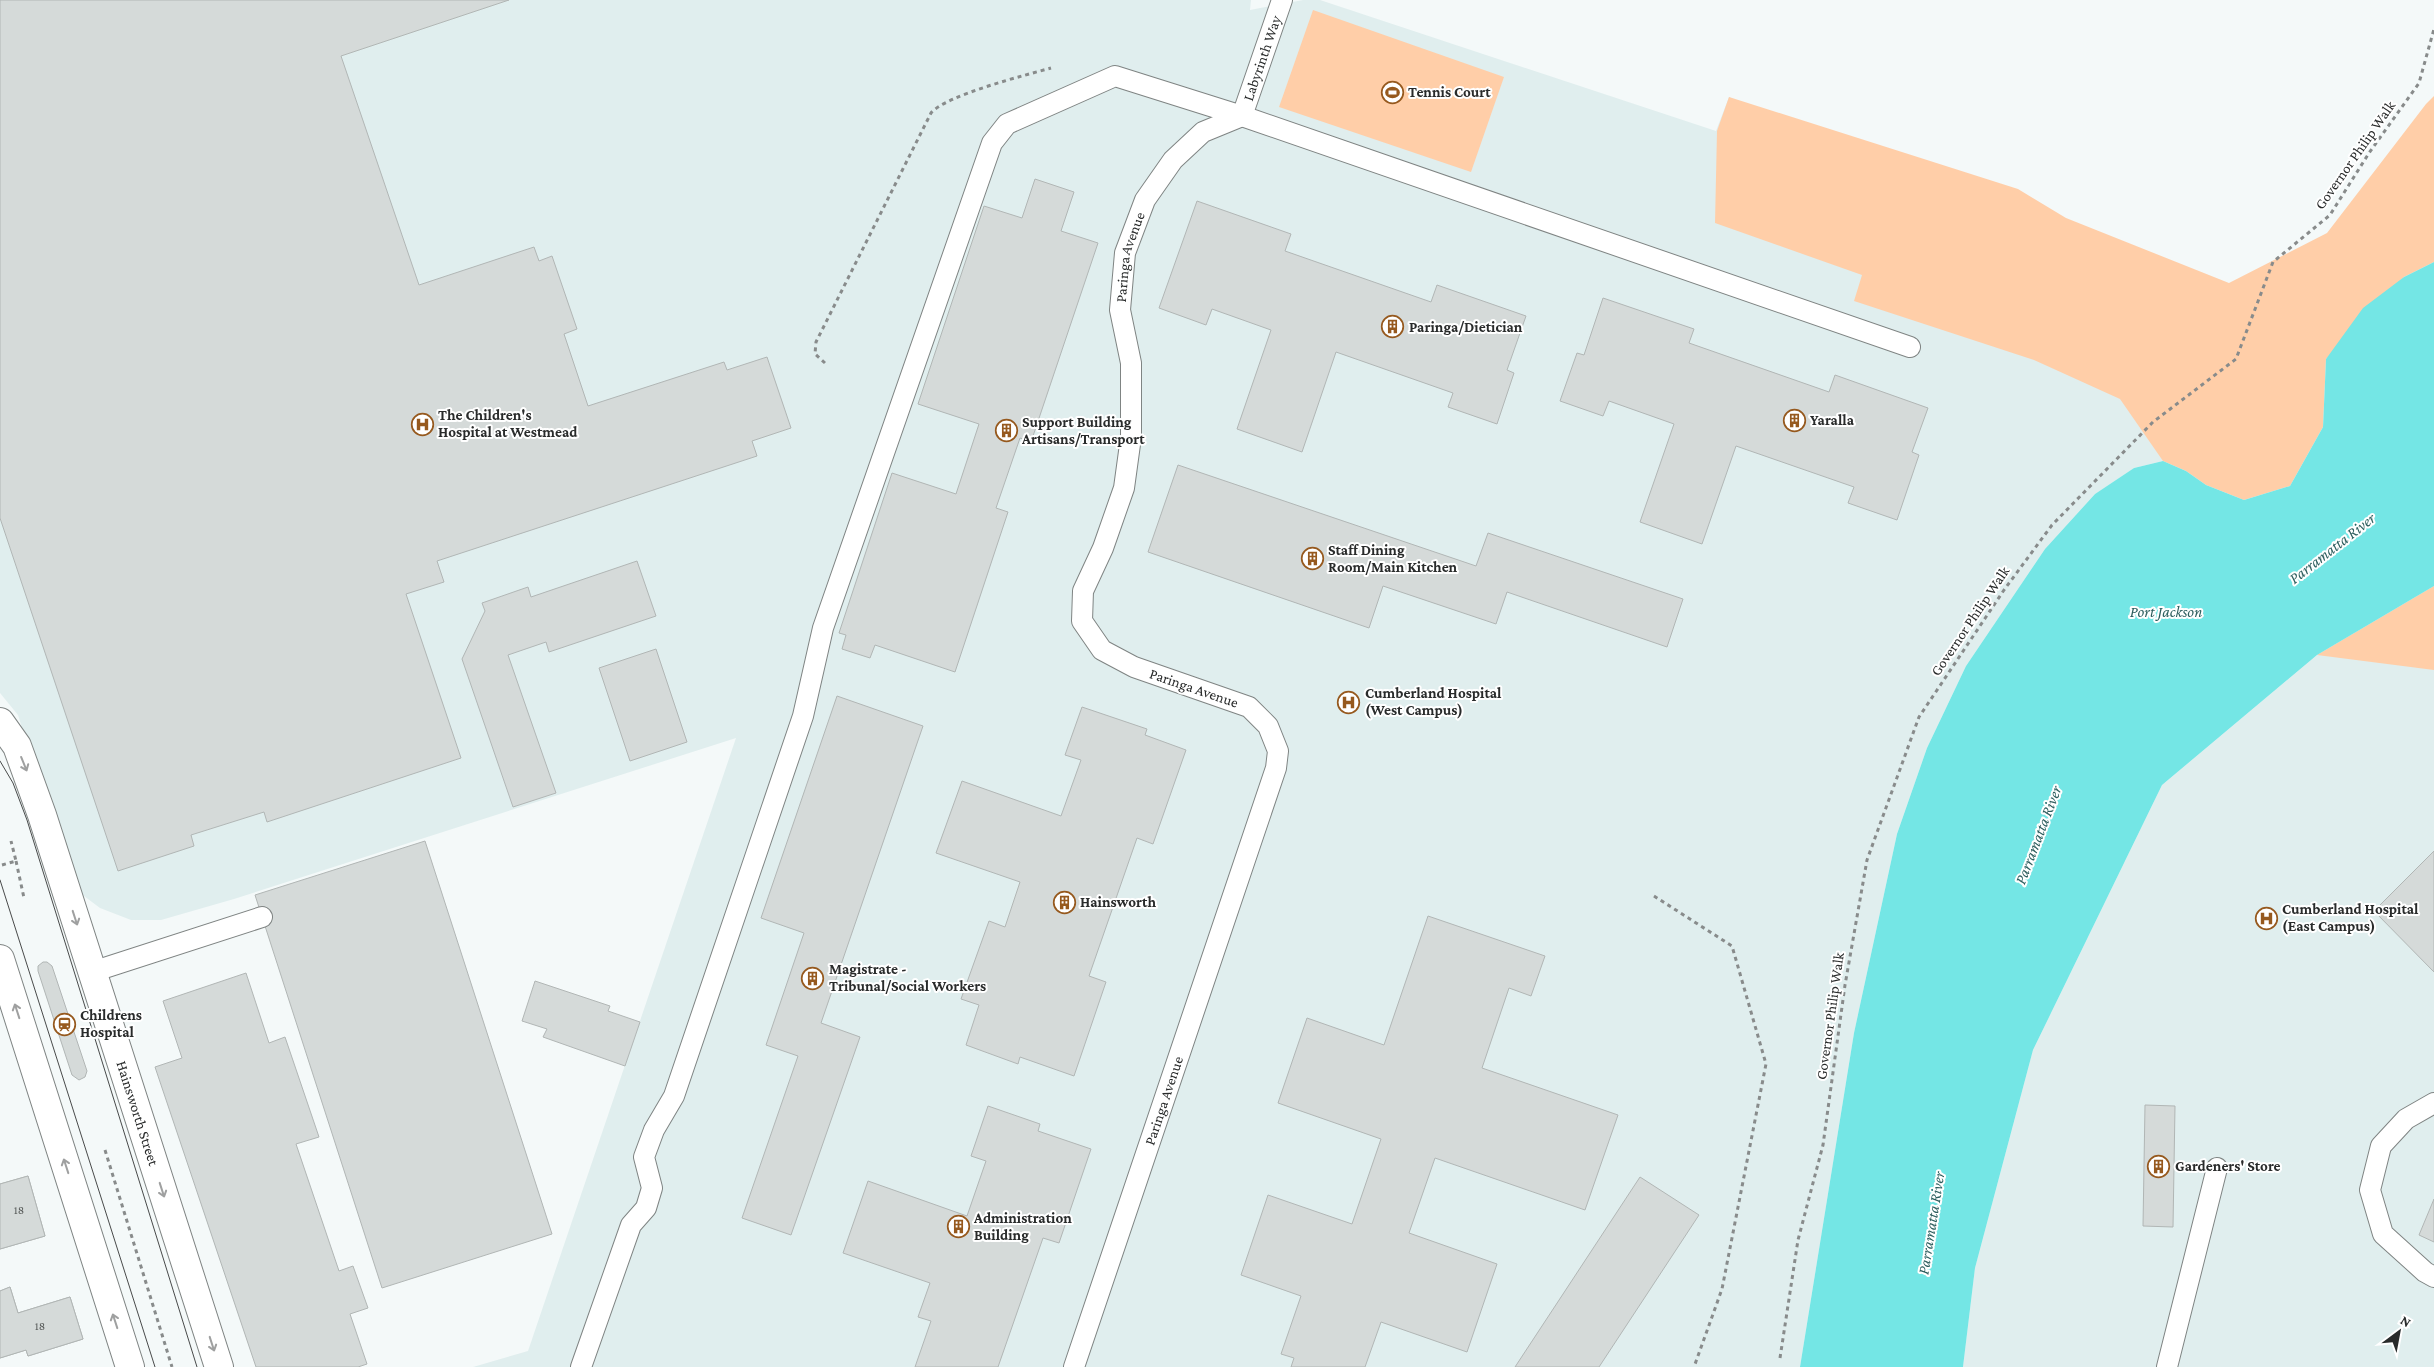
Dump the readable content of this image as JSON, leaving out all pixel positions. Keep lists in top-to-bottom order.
{
  "streets": {
    "street": ["Hainsworth Street"],
    "lane": ["Labyrinth Way", "Paringa Avenue"],
    "path": ["Governor Philip Walk"]
  },
  "crossings": [
    ["Labyrinth Way", "Paringa Avenue"]
  ],
  "water": ["Parramatta River", "Port Jackson"],
  "places": {
    "sports": ["Tennis Court"],
    "building": [
      "Paringa/Dietician",
      "Yaralla",
      "Support Building Artisans/Transport",
      "Staff Dining Room/Main Kitchen",
      "Hainsworth",
      "Magistrate - Tribunal/Social Workers",
      "Gardeners' Store",
      "Administration Building"
    ],
    "hospital": ["The Children's Hospital at Westmead", "Cumberland Hospital (West Campus)", "Cumberland Hospital (East Campus)"],
    "station": ["Childrens Hospital"]
  },
  "house_numbers": ["18", "18"],
  "north": "top right"
}
